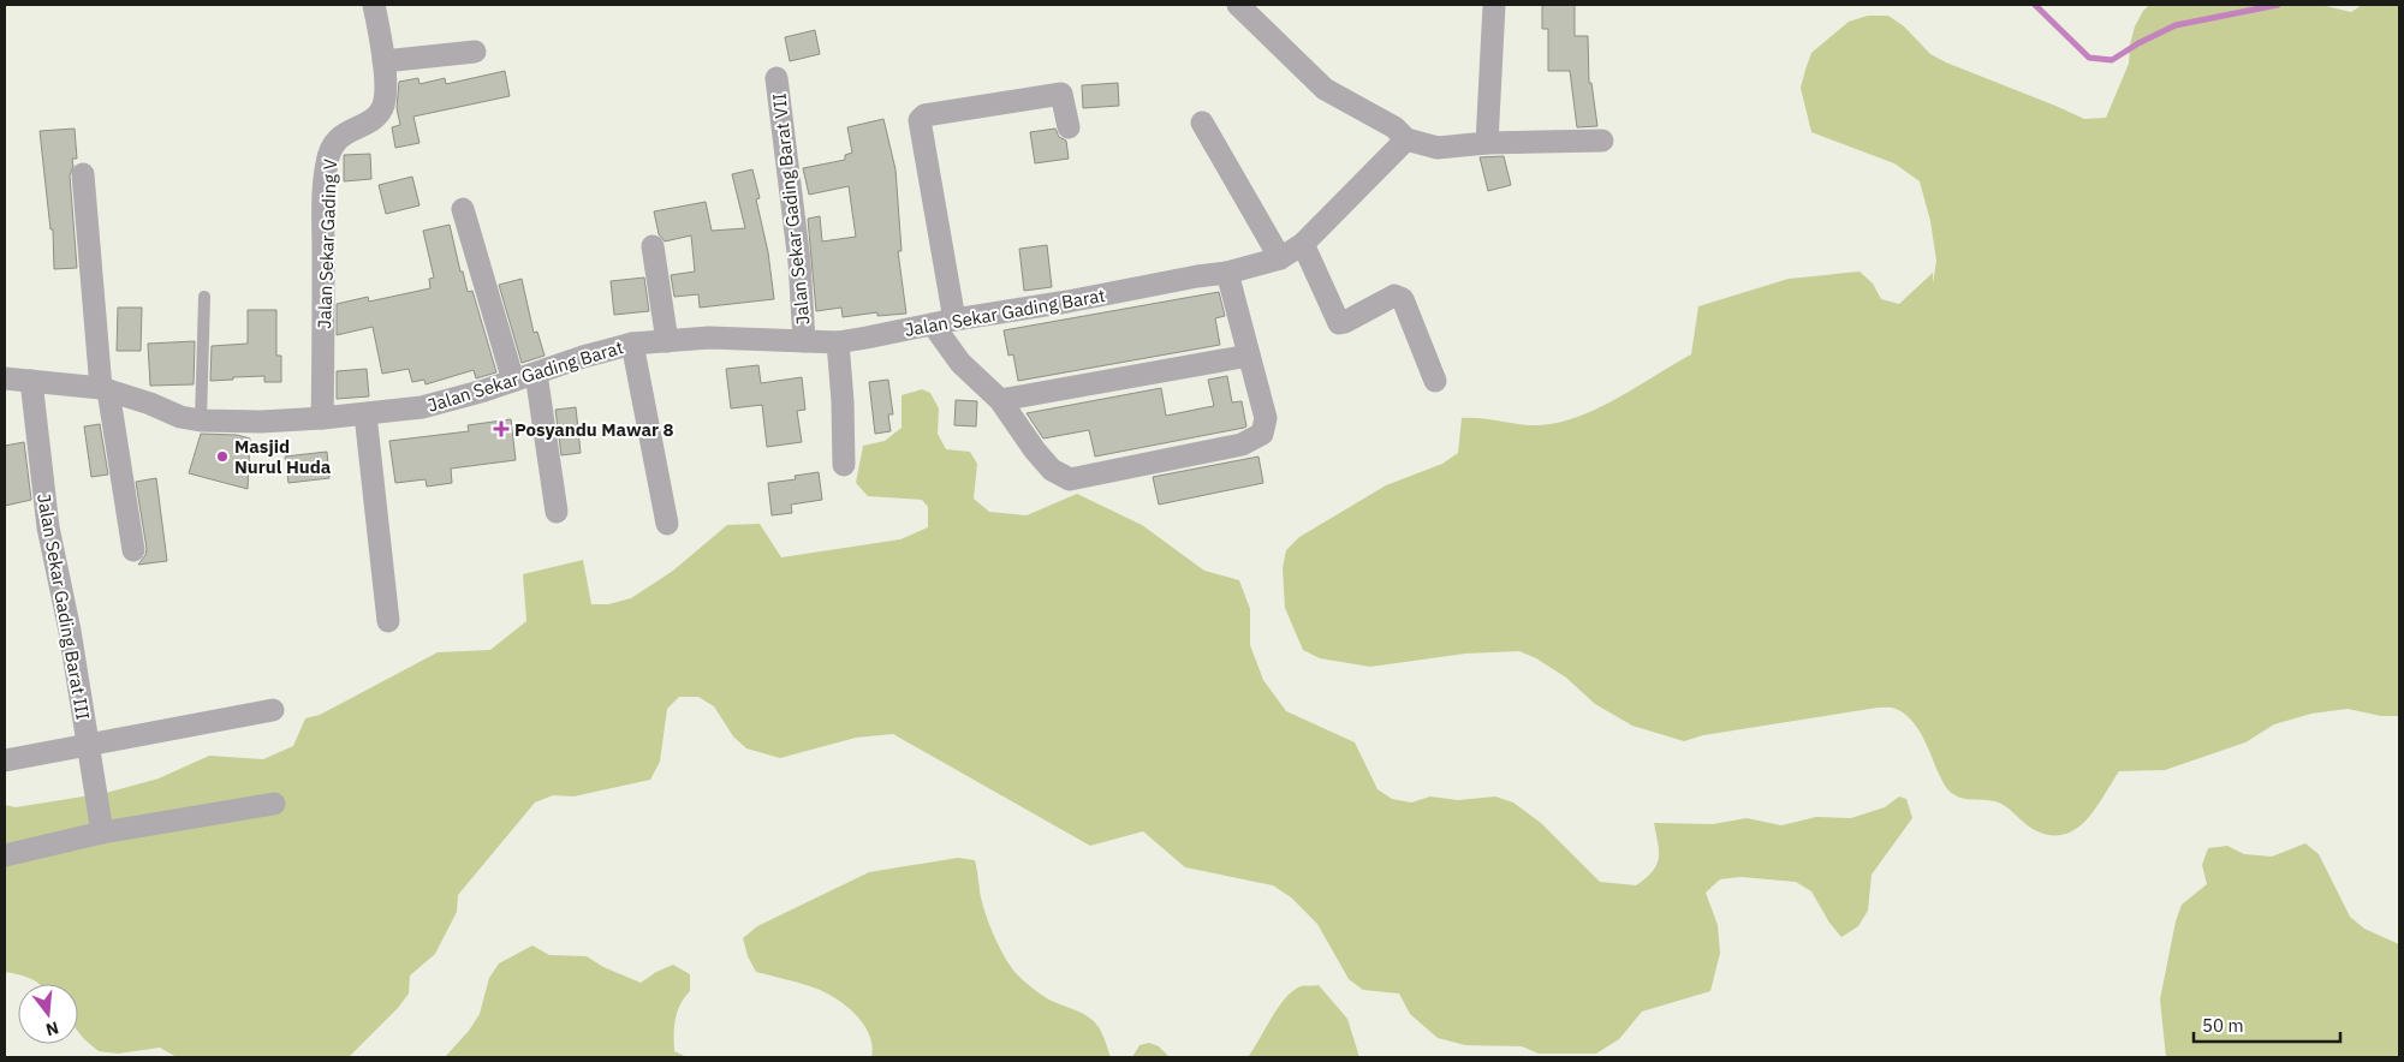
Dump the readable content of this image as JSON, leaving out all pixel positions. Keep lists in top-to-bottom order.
{
  "streets": {
    "street": [
      "Jalan Sekar Gading Barat VII",
      "Jalan Sekar Gading V",
      "Jalan Sekar Gading Barat",
      "Jalan Sekar Gading Barat III"
    ]
  },
  "crossings": [
    ["Jalan Sekar Gading Barat VII", "Jalan Sekar Gading Barat"],
    ["Jalan Sekar Gading V", "Jalan Sekar Gading Barat"],
    ["Jalan Sekar Gading Barat", "Jalan Sekar Gading Barat III"]
  ],
  "places": {
    "health": ["Posyandu Mawar 8"],
    "other": ["Masjid Nurul Huda"]
  },
  "scale_bar": "50 m",
  "north": "bottom"
}
